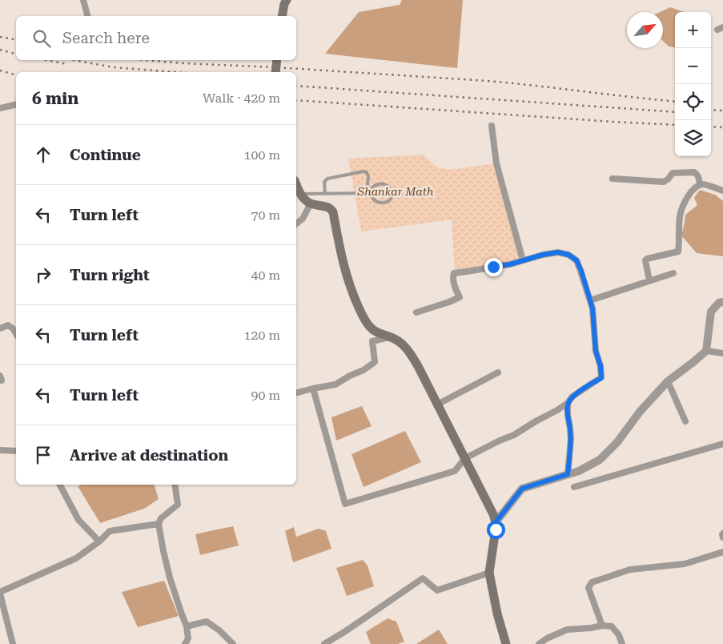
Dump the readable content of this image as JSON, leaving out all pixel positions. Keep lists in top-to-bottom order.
{
  "parks": ["Shankar Math"],
  "north": "top right",
  "page": {
    "map_buttons": ["+", "−"],
    "search": "Search here",
    "heading": ["6 min", "Walk · 420 m"],
    "list": [
      ["Continue", "100 m"],
      ["Turn left", "70 m"],
      ["Turn right", "40 m"],
      ["Turn left", "120 m"],
      ["Turn left", "90 m"],
      "Arrive at destination"
    ]
  }
}
